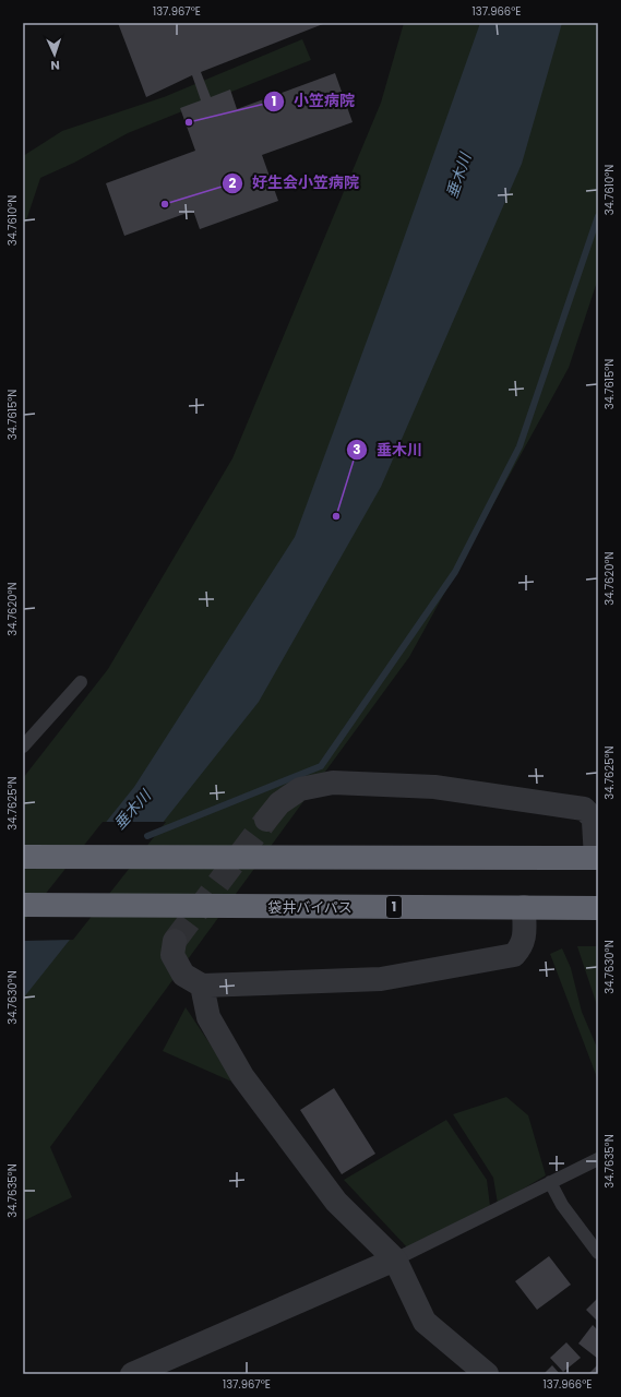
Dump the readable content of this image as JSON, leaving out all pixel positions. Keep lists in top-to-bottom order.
{
  "streets": {
    "highway": ["袋井バイパス", "1"]
  },
  "water": ["垂木川"],
  "places": ["小笠病院", "好生会小笠病院", "垂木川"],
  "north": "bottom",
  "coordinates": [
    "137.967°E",
    "137.966°E",
    "34.7610°N",
    "34.7615°N",
    "34.7620°N",
    "34.7625°N",
    "34.7630°N",
    "34.7635°N"
  ]
}
